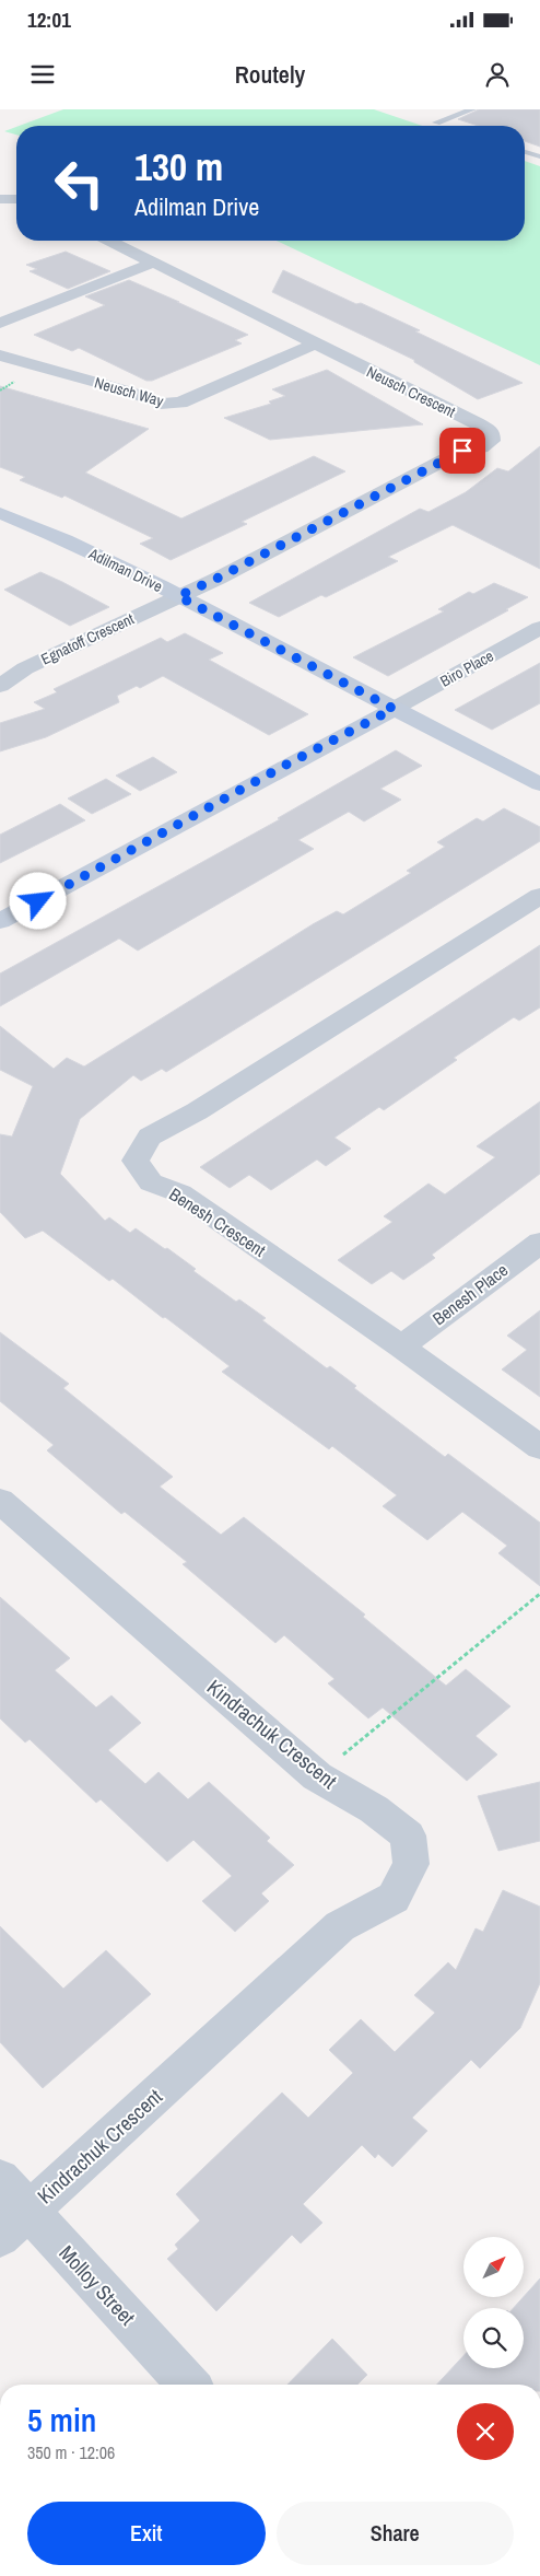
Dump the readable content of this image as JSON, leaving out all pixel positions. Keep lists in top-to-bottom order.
{
  "streets": {
    "street": [
      "Neusch Way",
      "Neusch Crescent",
      "Adilman Drive",
      "Egnatoff Crescent",
      "Biro Place",
      "Benesh Crescent",
      "Benesh Place",
      "Kindrachuk Crescent",
      "Molloy Street"
    ]
  },
  "crossings": [
    ["Neusch Way", "Neusch Crescent"],
    ["Neusch Crescent", "Adilman Drive"],
    ["Neusch Crescent", "Egnatoff Crescent"],
    ["Adilman Drive", "Egnatoff Crescent"],
    ["Adilman Drive", "Biro Place"],
    ["Benesh Crescent", "Benesh Place"],
    ["Kindrachuk Crescent", "Molloy Street"]
  ],
  "north": "top right",
  "page": {
    "status": "12:01",
    "header": "Routely",
    "turn": ["130 m", "Adilman Drive"],
    "heading": ["5 min", "350 m · 12:06"],
    "buttons": ["Exit", "Share"]
  }
}
